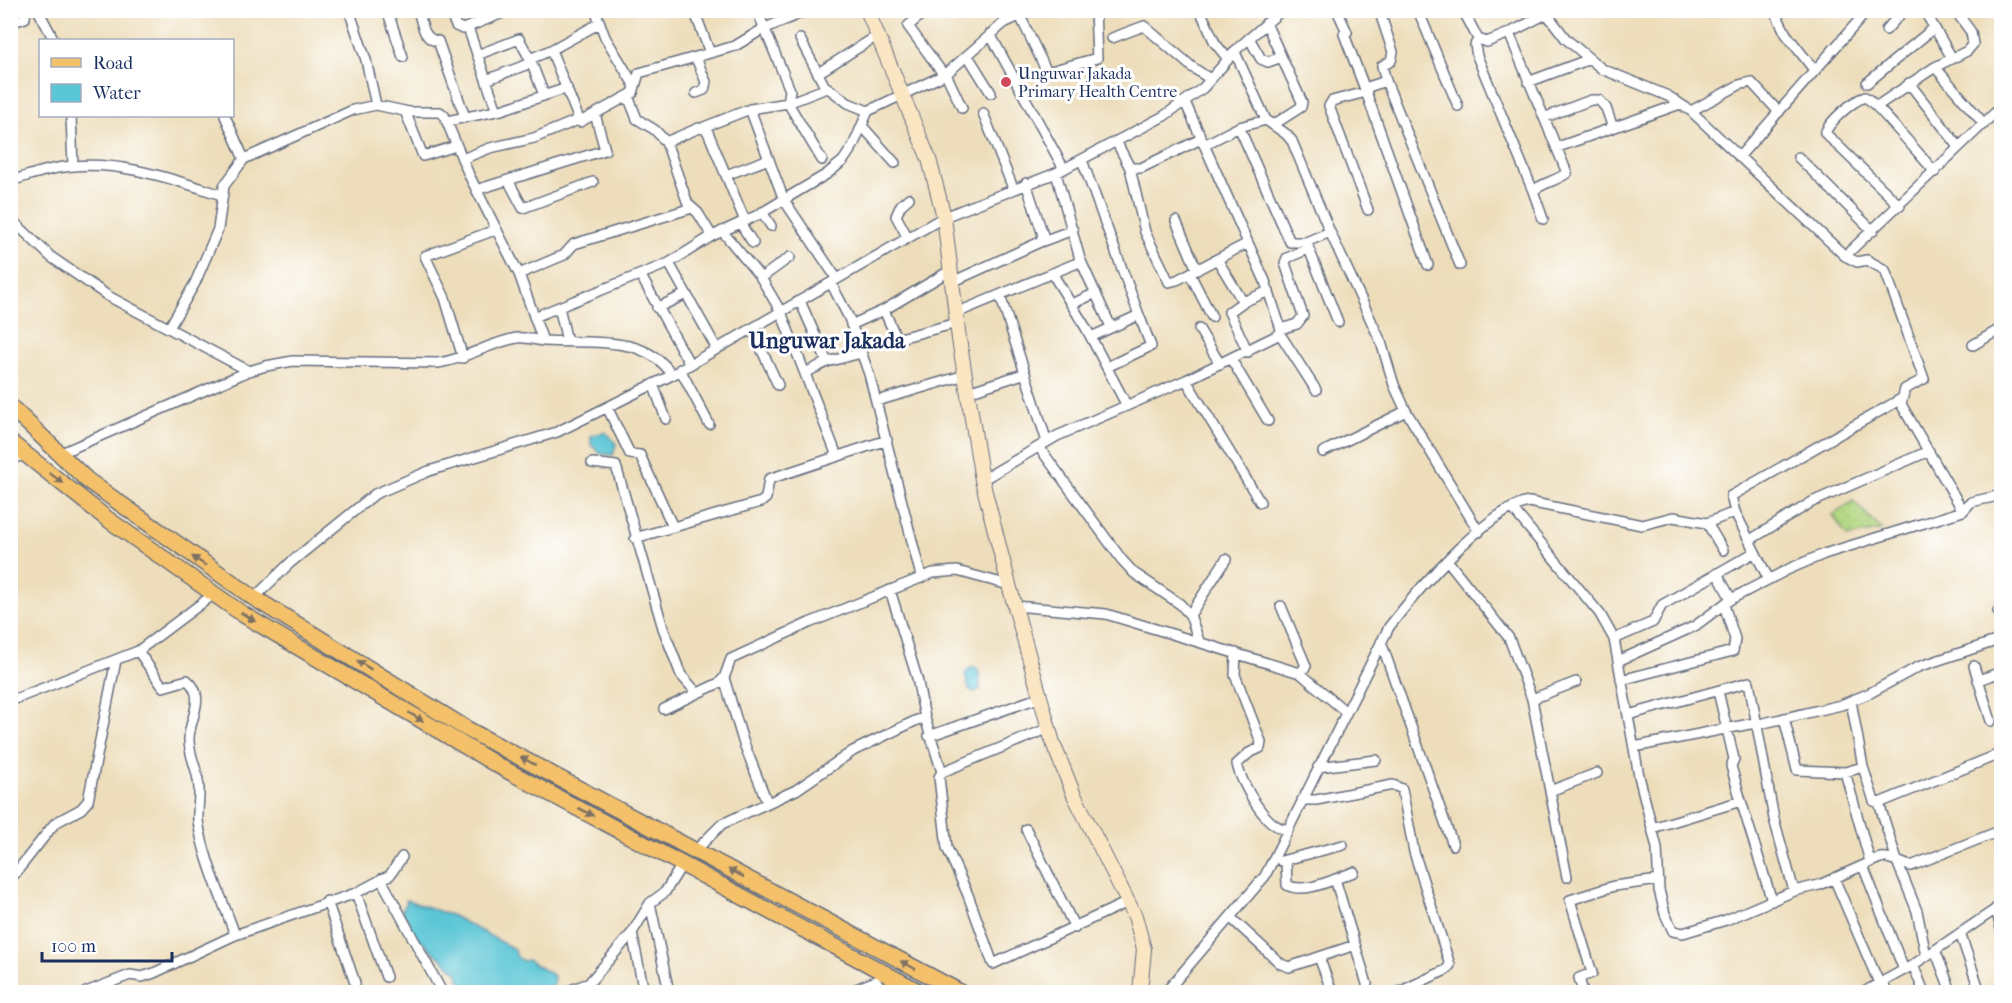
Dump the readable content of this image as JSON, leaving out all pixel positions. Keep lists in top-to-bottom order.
{
  "districts": ["Unguwar Jakada"],
  "places": ["Unguwar Jakada Primary Health Centre"],
  "legend": ["Road", "Water"],
  "scale_bar": "100 m"
}
